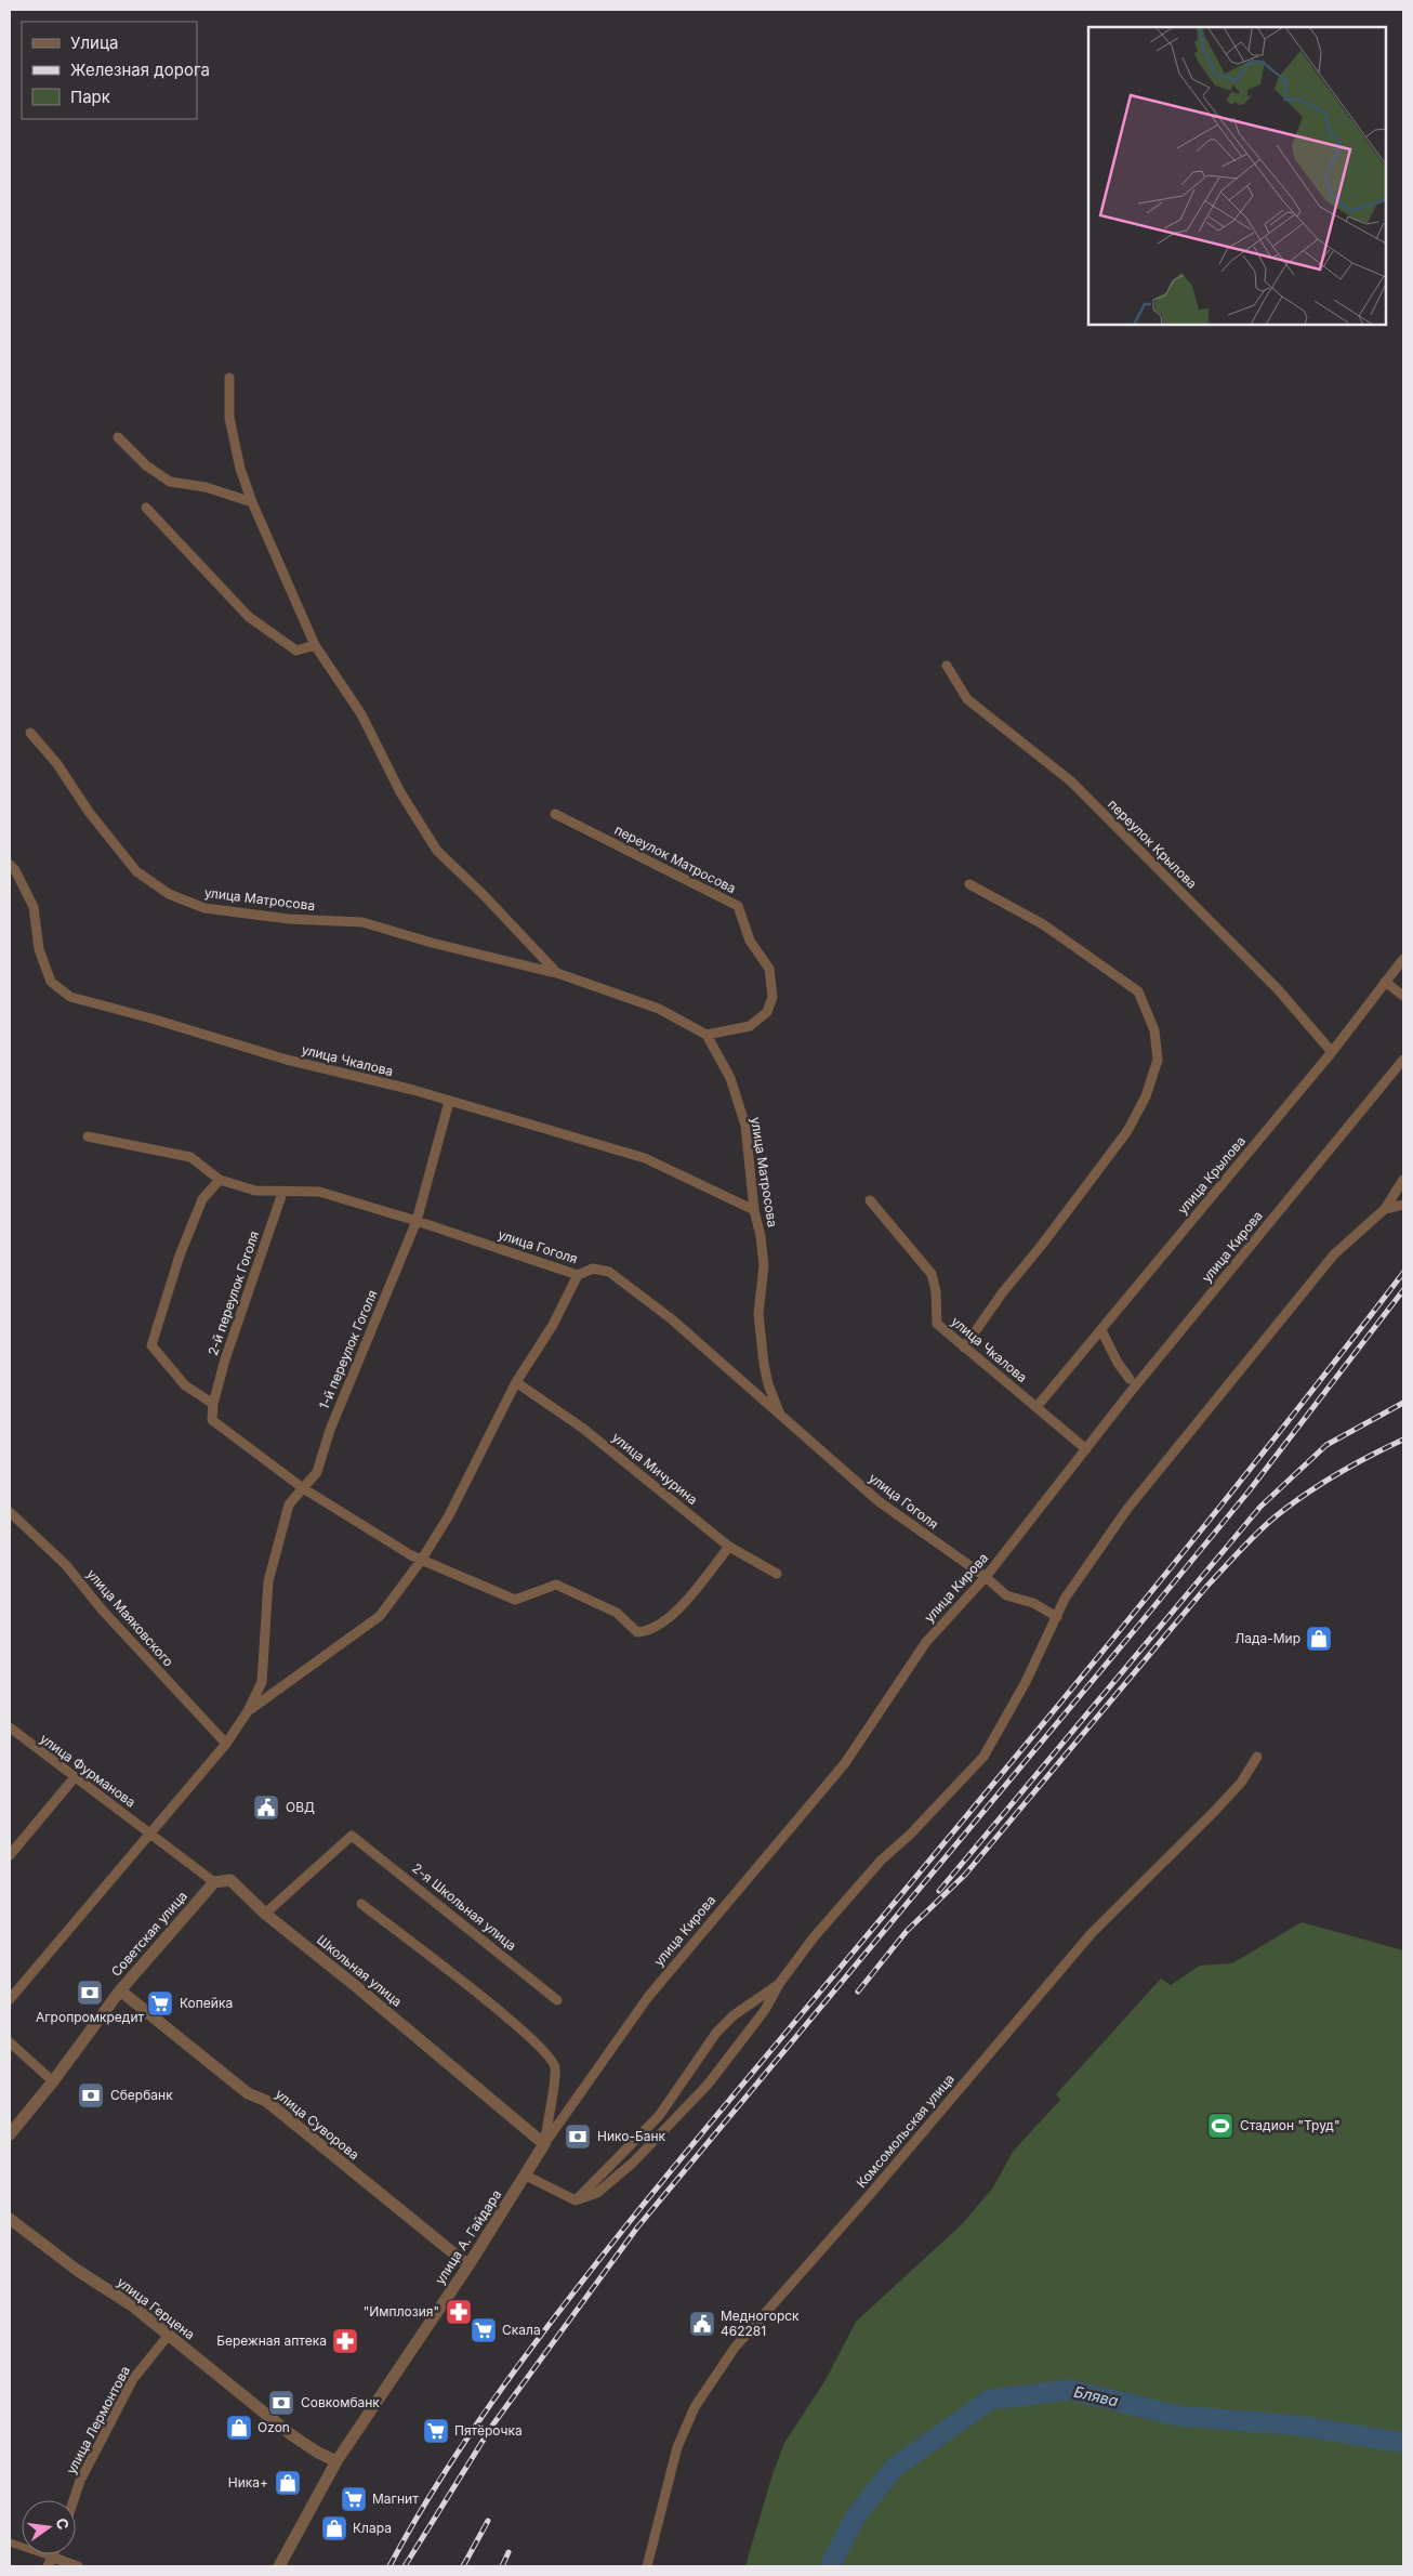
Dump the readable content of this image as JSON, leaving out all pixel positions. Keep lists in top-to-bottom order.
{
  "streets": {
    "street": [
      "переулок Крылова",
      "переулок Матросова",
      "улица Матросова",
      "улица Чкалова",
      "улица Крылова",
      "улица Гоголя",
      "улица Кирова",
      "2-й переулок Гоголя",
      "1-й переулок Гоголя",
      "улица Мичурина",
      "улица Маяковского",
      "улица Фурманова",
      "2-я Школьная улица",
      "Советская улица",
      "Школьная улица",
      "улица Суворова",
      "Комсомольская улица",
      "улица А. Гайдара",
      "улица Герцена",
      "улица Лермонтова"
    ]
  },
  "crossings": [
    ["переулок Крылова", "улица Крылова"],
    ["переулок Матросова", "улица Матросова"],
    ["улица Матросова", "улица Чкалова"],
    ["улица Матросова", "улица Гоголя"],
    ["улица Чкалова", "улица Крылова"],
    ["улица Чкалова", "улица Кирова"],
    ["улица Чкалова", "1-й переулок Гоголя"],
    ["улица Гоголя", "улица Кирова"],
    ["улица Гоголя", "2-й переулок Гоголя"],
    ["улица Гоголя", "1-й переулок Гоголя"],
    ["улица Кирова", "Школьная улица"],
    ["улица Кирова", "улица А. Гайдара"],
    ["улица Фурманова", "Школьная улица"],
    ["2-я Школьная улица", "Школьная улица"],
    ["Советская улица", "Школьная улица"],
    ["Советская улица", "улица Суворова"],
    ["Школьная улица", "улица А. Гайдара"],
    ["улица Суворова", "улица А. Гайдара"],
    ["улица А. Гайдара", "улица Герцена"],
    ["улица Герцена", "улица Лермонтова"]
  ],
  "water": ["Блява"],
  "places": {
    "shop": [
      "Лада-Мир",
      "Ozon",
      "Ника+",
      "Клара"
    ],
    "public building": ["ОВД", "Медногорск 462281"],
    "bank": [
      "Агропромкредит",
      "Сбербанк",
      "Нико-Банк",
      "Совкомбанк"
    ],
    "supermarket": [
      "Копейка",
      "Скала",
      "Пятёрочка",
      "Магнит"
    ],
    "sports": ["Стадион \"Труд\""],
    "pharmacy": ["\"Имплозия\"", "Бережная аптека"]
  },
  "legend": ["Улица", "Железная дорога", "Парк"],
  "north": "right"
}
